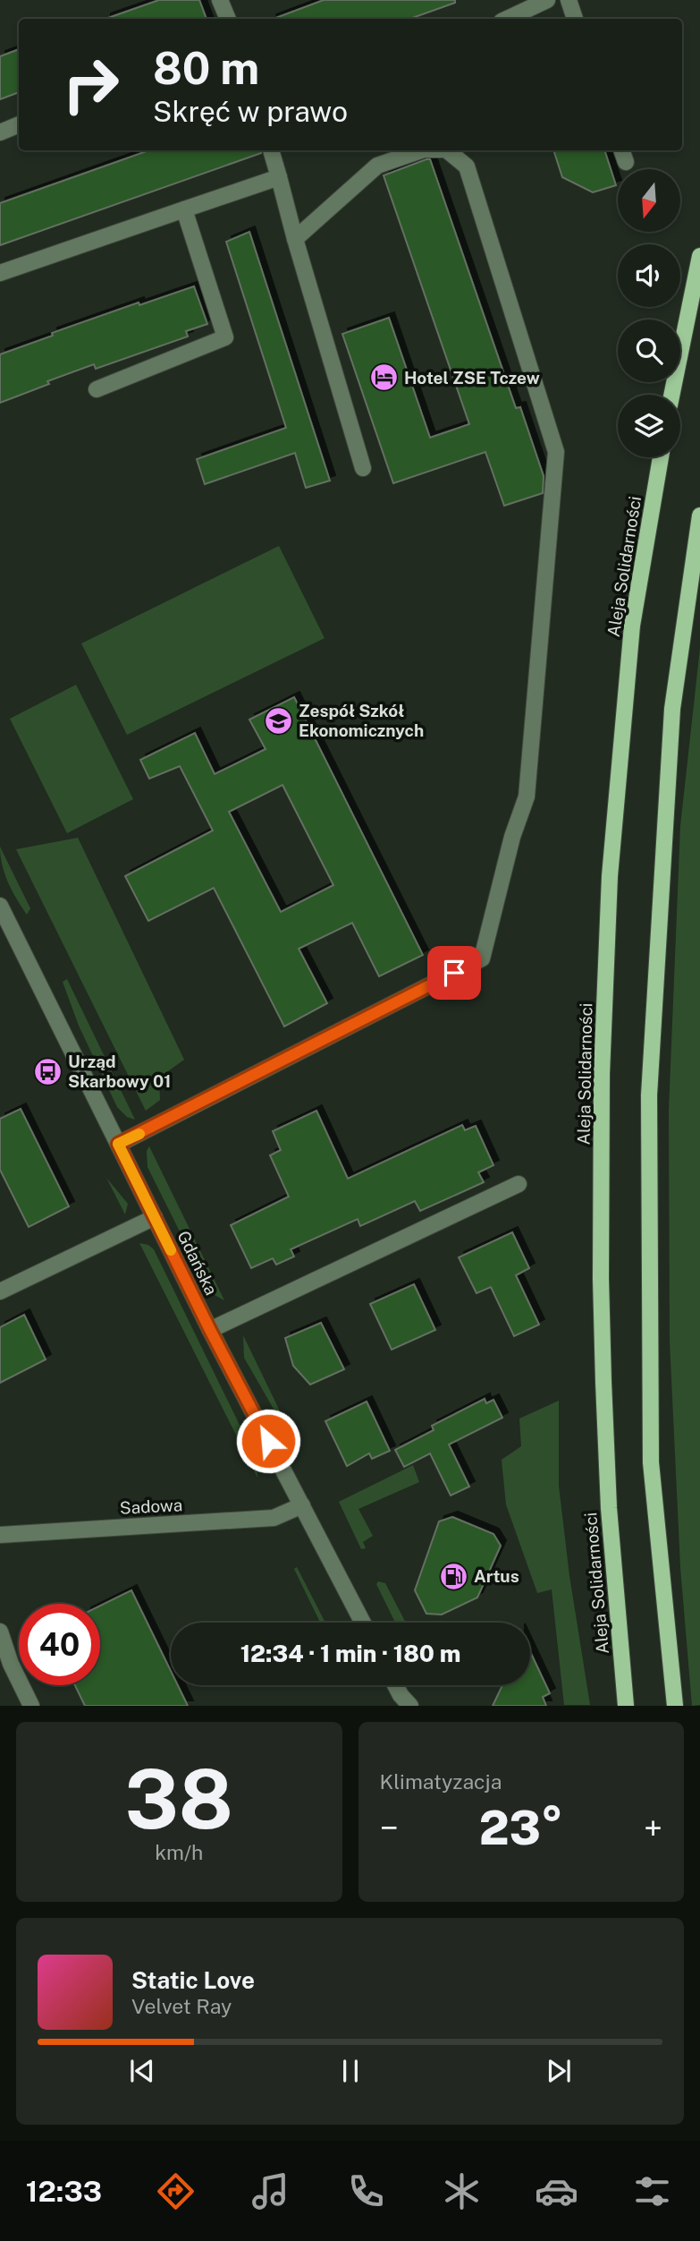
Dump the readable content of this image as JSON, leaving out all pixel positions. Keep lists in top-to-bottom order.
{
  "streets": {
    "main road": ["Aleja Solidarności"],
    "street": ["Gdańska", "Sadowa"]
  },
  "crossings": [
    ["Gdańska", "Sadowa"]
  ],
  "places": {
    "hotel": ["Hotel ZSE Tczew"],
    "school or university": ["Zespół Szkół Ekonomicznych"],
    "bus stop": ["Urząd Skarbowy 01"],
    "fuel station": ["Artus"]
  },
  "north": "bottom",
  "page": {
    "turn": ["80 m", "Skręć w prawo"],
    "limit": "40",
    "trip": "12:34 · 1 min · 180 m",
    "tile": [
      ["38", "km/h"],
      "Klimatyzacja"
    ],
    "heat": ["−", "23°", "+"],
    "song": ["Static Love", "Velvet Ray"],
    "tabs": "12:33"
  }
}
